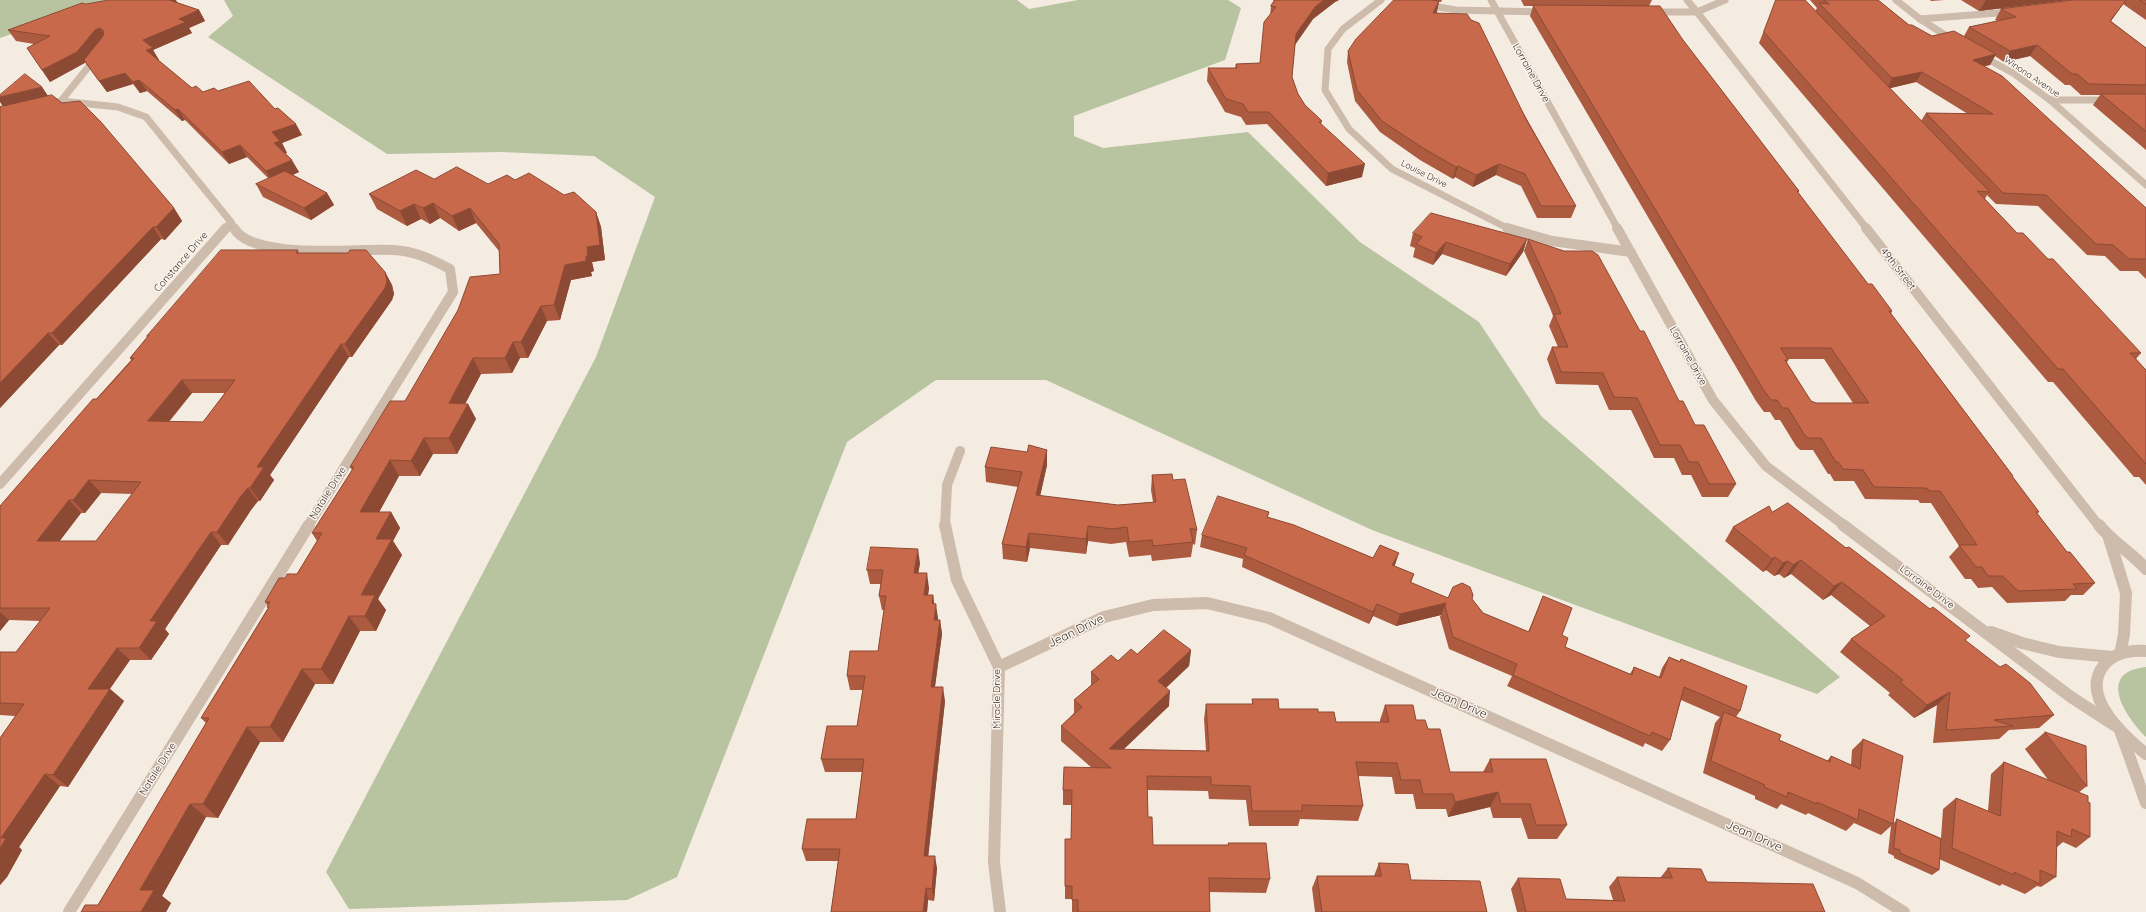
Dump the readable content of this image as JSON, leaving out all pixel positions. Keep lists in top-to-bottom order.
{
  "streets": {
    "street": [
      "Lorraine Drive",
      "Winona Avenue",
      "Louise Drive",
      "Constance Drive",
      "49th Street",
      "Natalie Drive",
      "Jean Drive",
      "Miracle Drive"
    ]
  },
  "crossings": [
    ["Lorraine Drive", "Louise Drive"],
    ["Lorraine Drive", "49th Street"],
    ["Constance Drive", "Natalie Drive"],
    ["Jean Drive", "Miracle Drive"]
  ]
}
